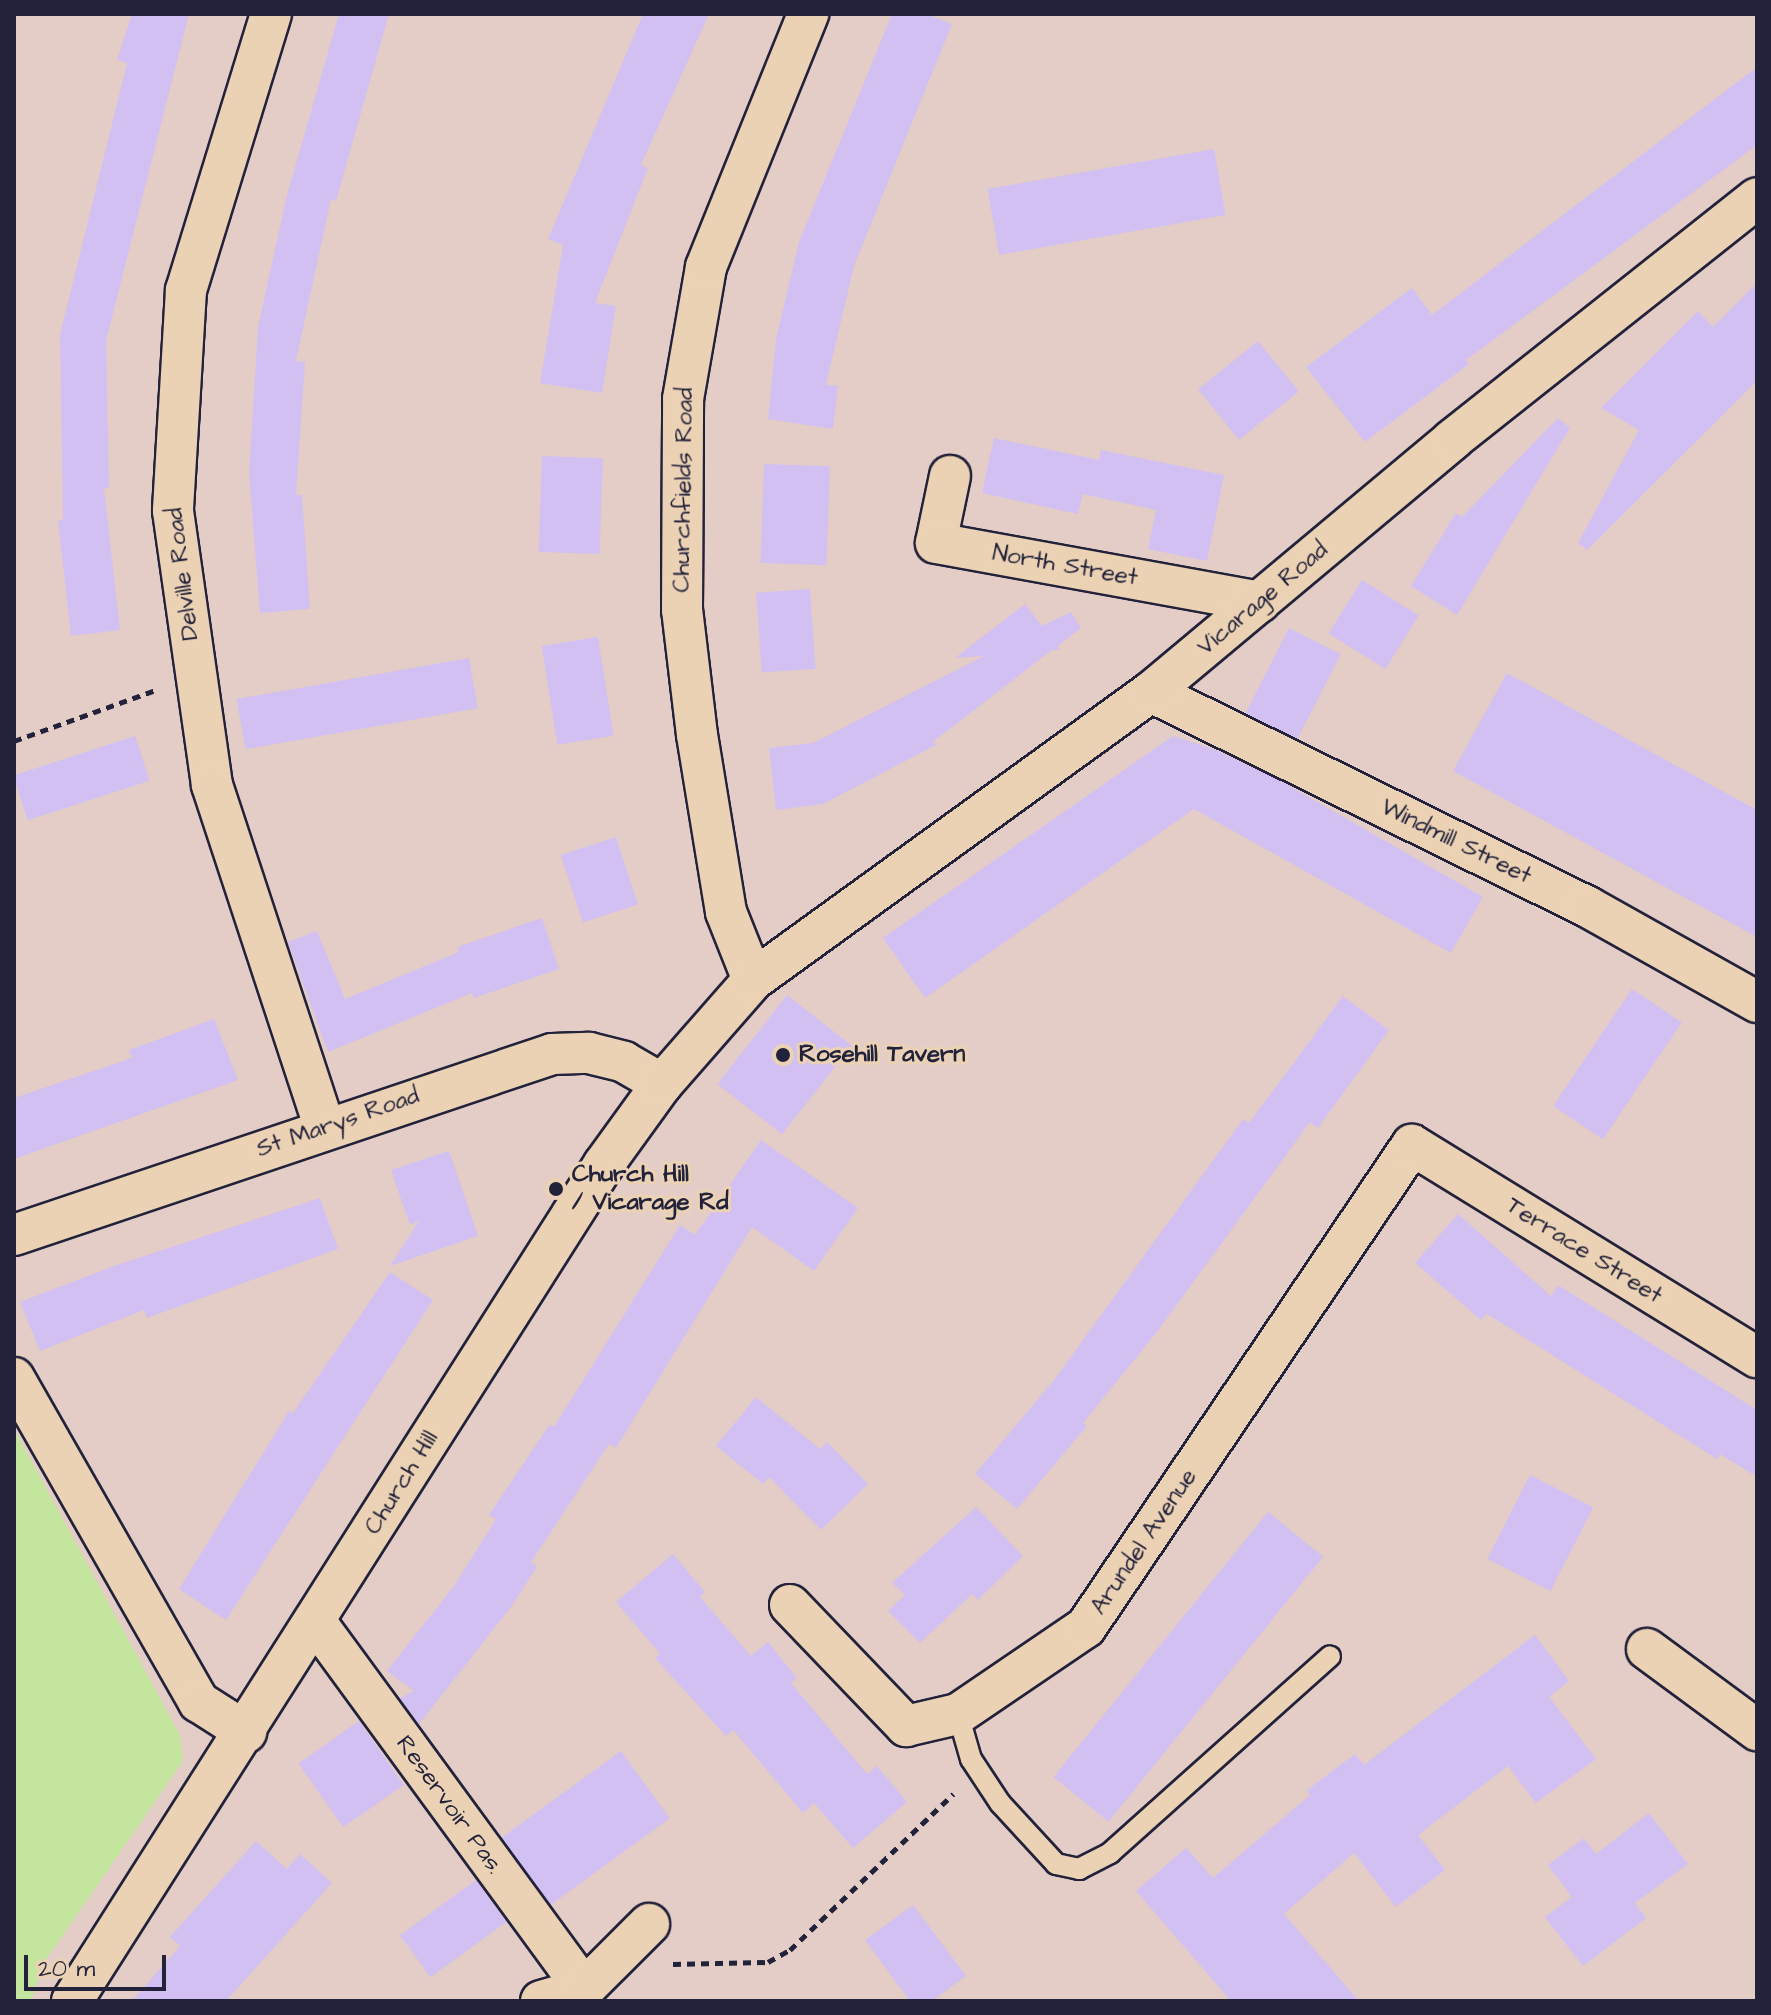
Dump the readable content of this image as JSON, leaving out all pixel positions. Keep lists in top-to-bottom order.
{
  "streets": {
    "street": [
      "Churchfields Road",
      "North Street",
      "Delville Road",
      "Vicarage Road",
      "Windmill Street",
      "St Marys Road",
      "Terrace Street",
      "Church Hill",
      "Arundel Avenue",
      "Reservoir Pas."
    ]
  },
  "crossings": [
    ["Churchfields Road", "Vicarage Road"],
    ["Churchfields Road", "Church Hill"],
    ["North Street", "Vicarage Road"],
    ["Delville Road", "St Marys Road"],
    ["Vicarage Road", "Windmill Street"],
    ["Vicarage Road", "Church Hill"],
    ["St Marys Road", "Church Hill"],
    ["Terrace Street", "Arundel Avenue"],
    ["Church Hill", "Reservoir Pas."]
  ],
  "places": ["Rosehill Tavern", "Church Hill / Vicarage Rd"],
  "scale_bar": "20 m"
}
